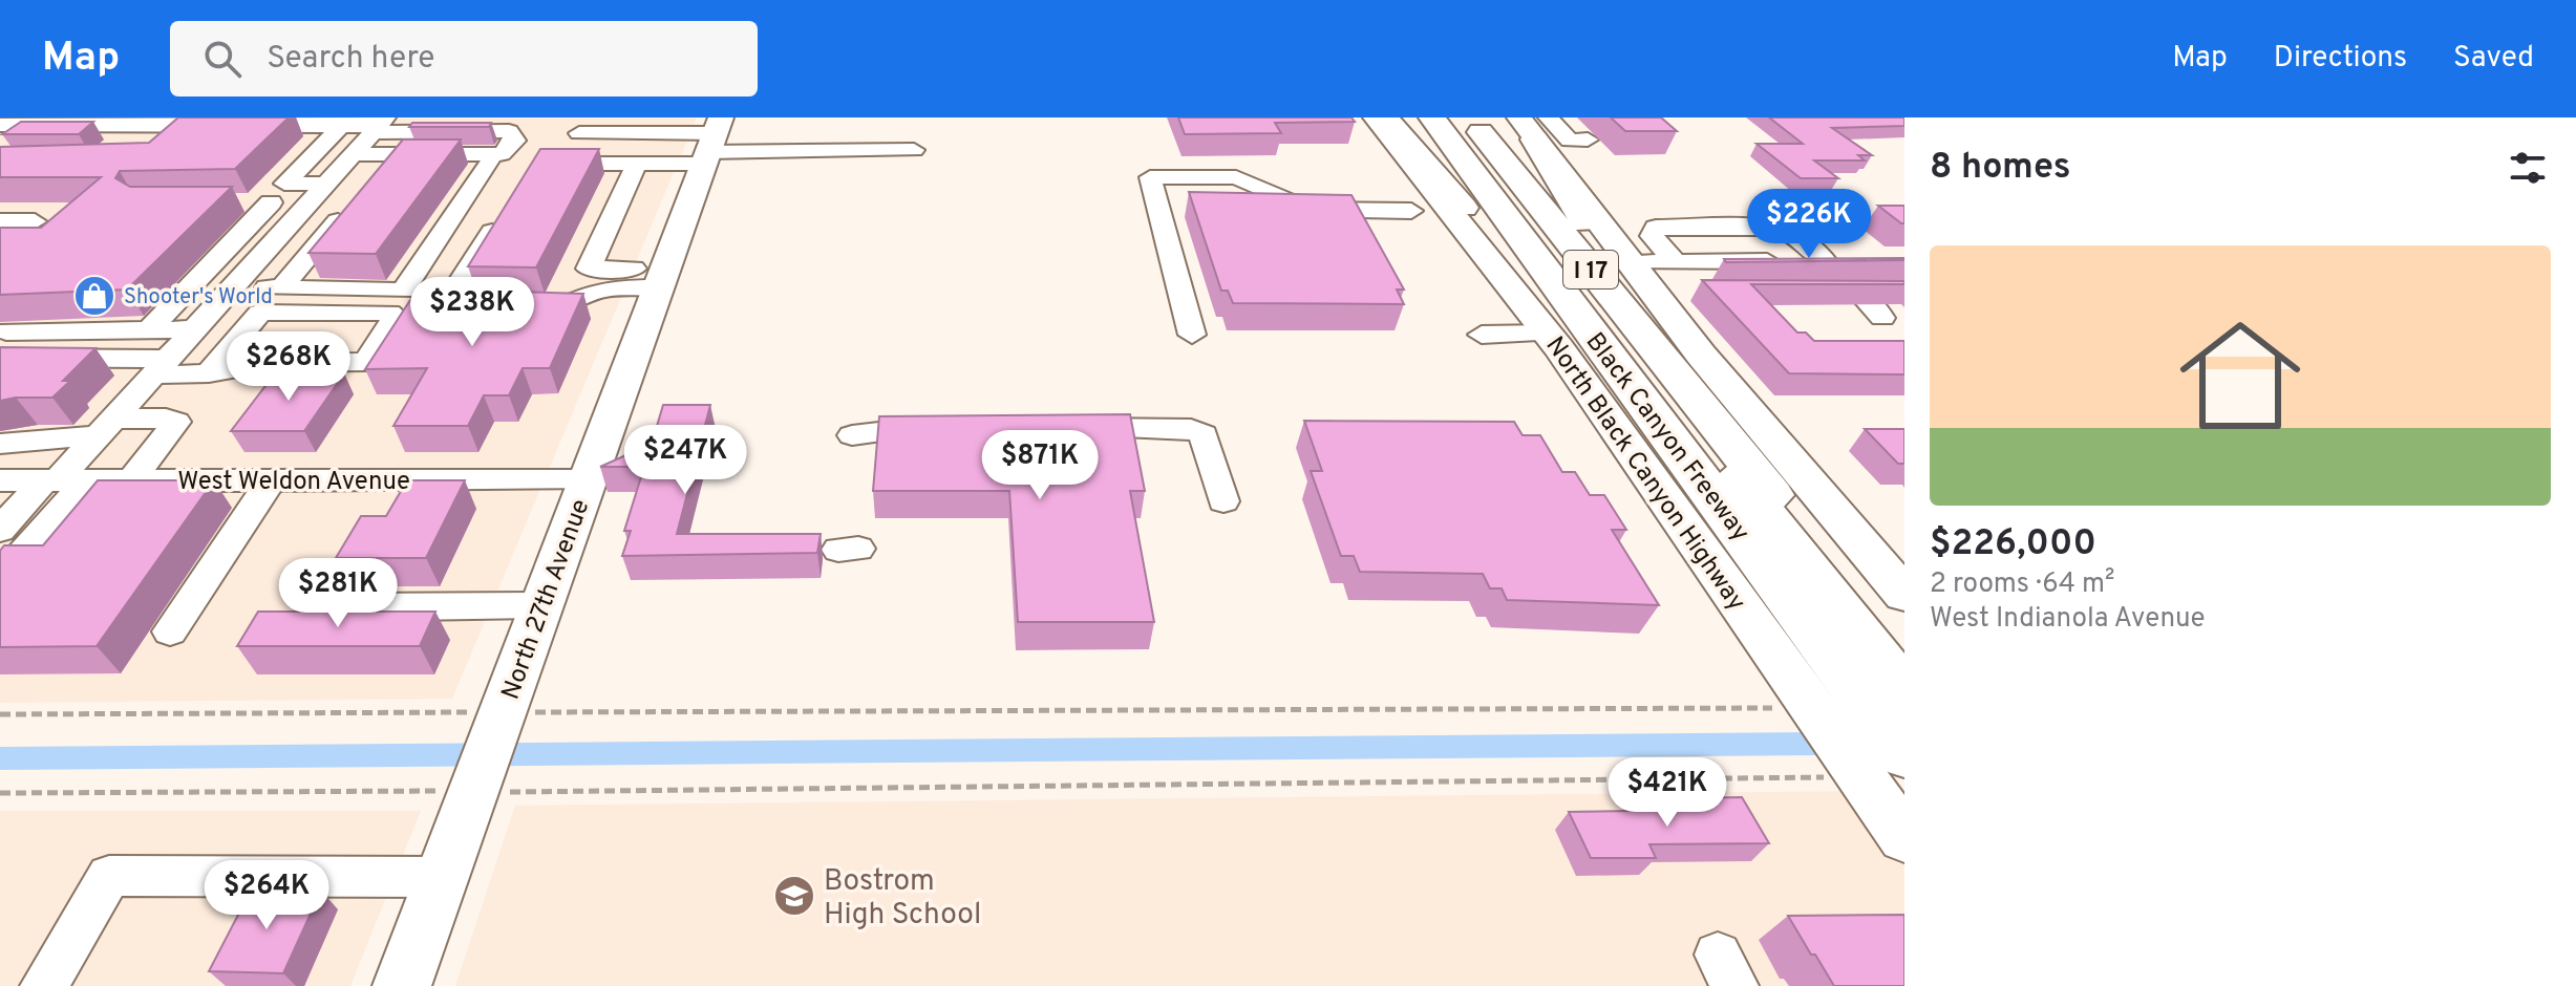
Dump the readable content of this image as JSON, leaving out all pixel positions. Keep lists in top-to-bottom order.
{
  "streets": {
    "highway": ["I 17", "Black Canyon Freeway"],
    "main road": ["North Black Canyon Highway", "North 27th Avenue"],
    "street": ["West Weldon Avenue"]
  },
  "crossings": [
    ["Black Canyon Freeway", "North Black Canyon Highway"],
    ["West Weldon Avenue", "North 27th Avenue"]
  ],
  "places": {
    "shop": ["Shooter's World"],
    "school or university": ["Bostrom High School"]
  },
  "page": {
    "header": "Map",
    "search": "Search here",
    "nav": ["Map", "Directions", "Saved"],
    "heading": "8 homes",
    "price": [
      "$226K",
      "$238K",
      "$268K",
      "$247K",
      "$871K",
      "$281K",
      "$421K",
      "$264K"
    ],
    "list": [
      {
        "name": "$226,000",
        "note": "2 rooms · 64 m² · West Indianola Avenue"
      }
    ]
  }
}
